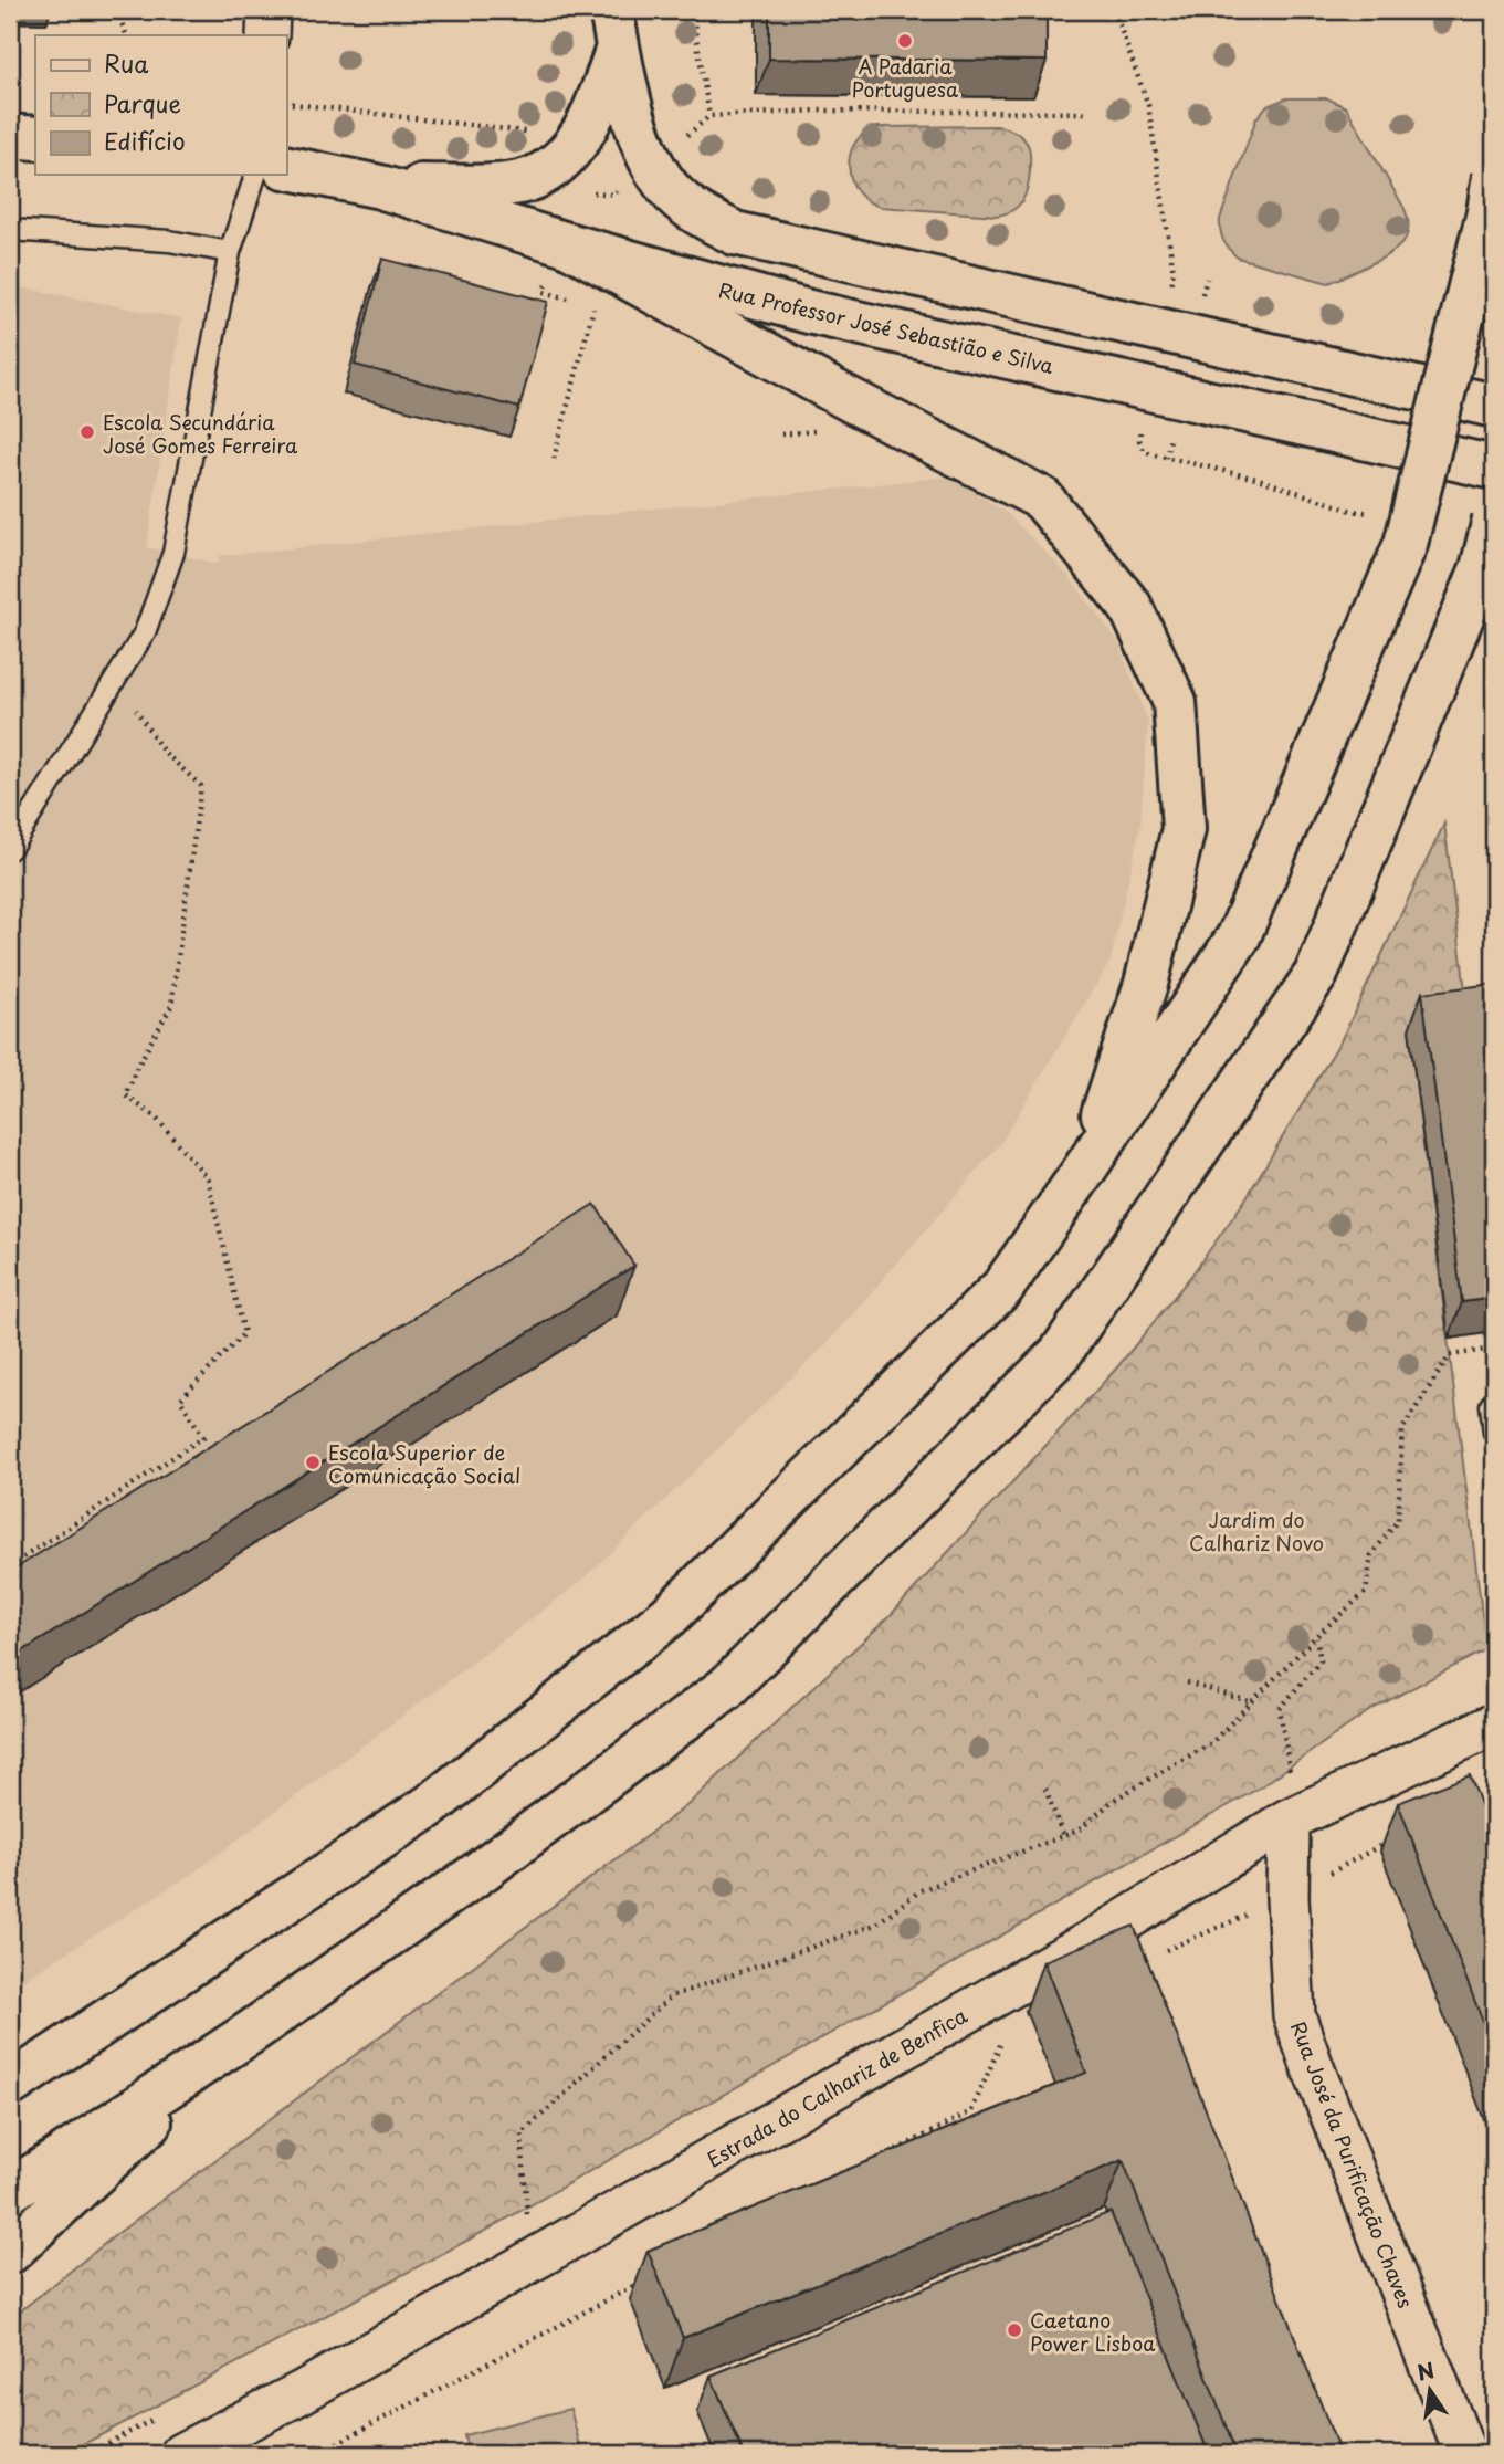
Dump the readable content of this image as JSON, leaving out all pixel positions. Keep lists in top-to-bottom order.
{
  "streets": {
    "main road": ["Rua Professor José Sebastião e Silva"],
    "street": ["Estrada do Calhariz de Benfica", "Rua José da Purificação Chaves"]
  },
  "crossings": [
    ["Estrada do Calhariz de Benfica", "Rua José da Purificação Chaves"]
  ],
  "parks": ["Jardim do Calhariz Novo"],
  "places": [
    "A Padaria Portuguesa",
    "Escola Secundária José Gomes Ferreira",
    "Escola Superior de Comunicação Social",
    "Caetano Power Lisboa"
  ],
  "legend": ["Rua", "Parque", "Edifício"],
  "north": "top"
}
